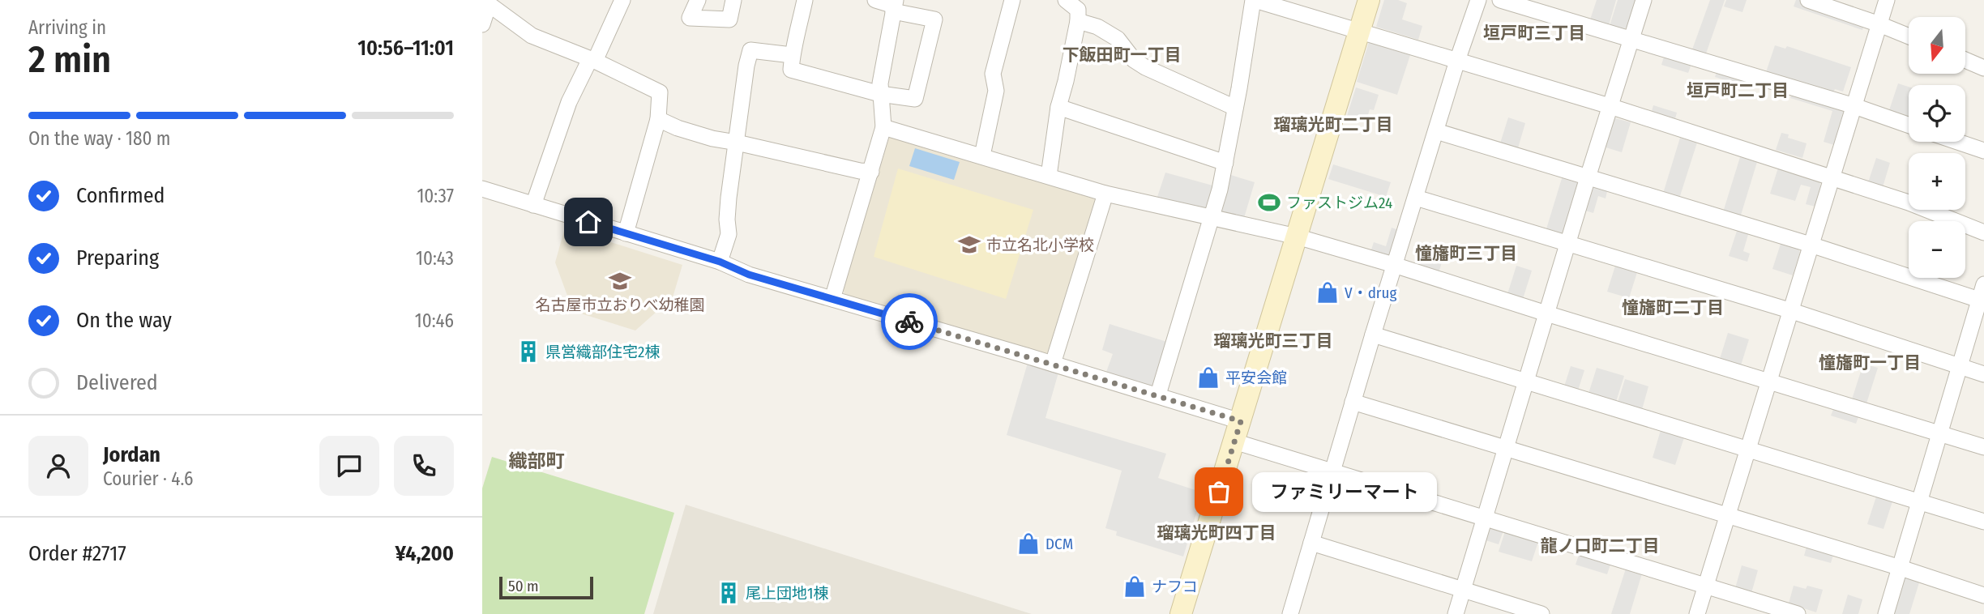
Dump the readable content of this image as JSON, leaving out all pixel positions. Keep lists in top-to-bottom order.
{
  "districts": [
    "垣戸町三丁目",
    "下飯田町一丁目",
    "垣戸町二丁目",
    "瑠璃光町二丁目",
    "憧旛町三丁目",
    "憧旛町二丁目",
    "瑠璃光町三丁目",
    "憧旛町一丁目",
    "織部町",
    "瑠璃光町四丁目",
    "龍ノ口町二丁目"
  ],
  "places": {
    "sports": ["ファストジム24"],
    "school or university": ["市立名北小学校", "名古屋市立おりべ幼稚園"],
    "shop": [
      "V・drug",
      "平安会館",
      "DCM",
      "ナフコ"
    ],
    "building": ["県営織部住宅2棟", "尾上団地1棟"],
    "other": ["ファミリーマート"]
  },
  "scale_bar": "50 m",
  "north": "bottom",
  "page": {
    "heading": ["2 min", "Arriving in", "10:56–11:01"],
    "panel": [
      "Jordan",
      "Courier · 4.6",
      "Order #2717",
      "¥4,200"
    ],
    "map_buttons": ["+", "−"],
    "bar": "On the way · 180 m",
    "list": [
      ["Confirmed", "10:37"],
      ["Preparing", "10:43"],
      ["On the way", "10:46"],
      "Delivered"
    ],
    "bubble": "ファミリーマート",
    "scale": "50 m"
  }
}
